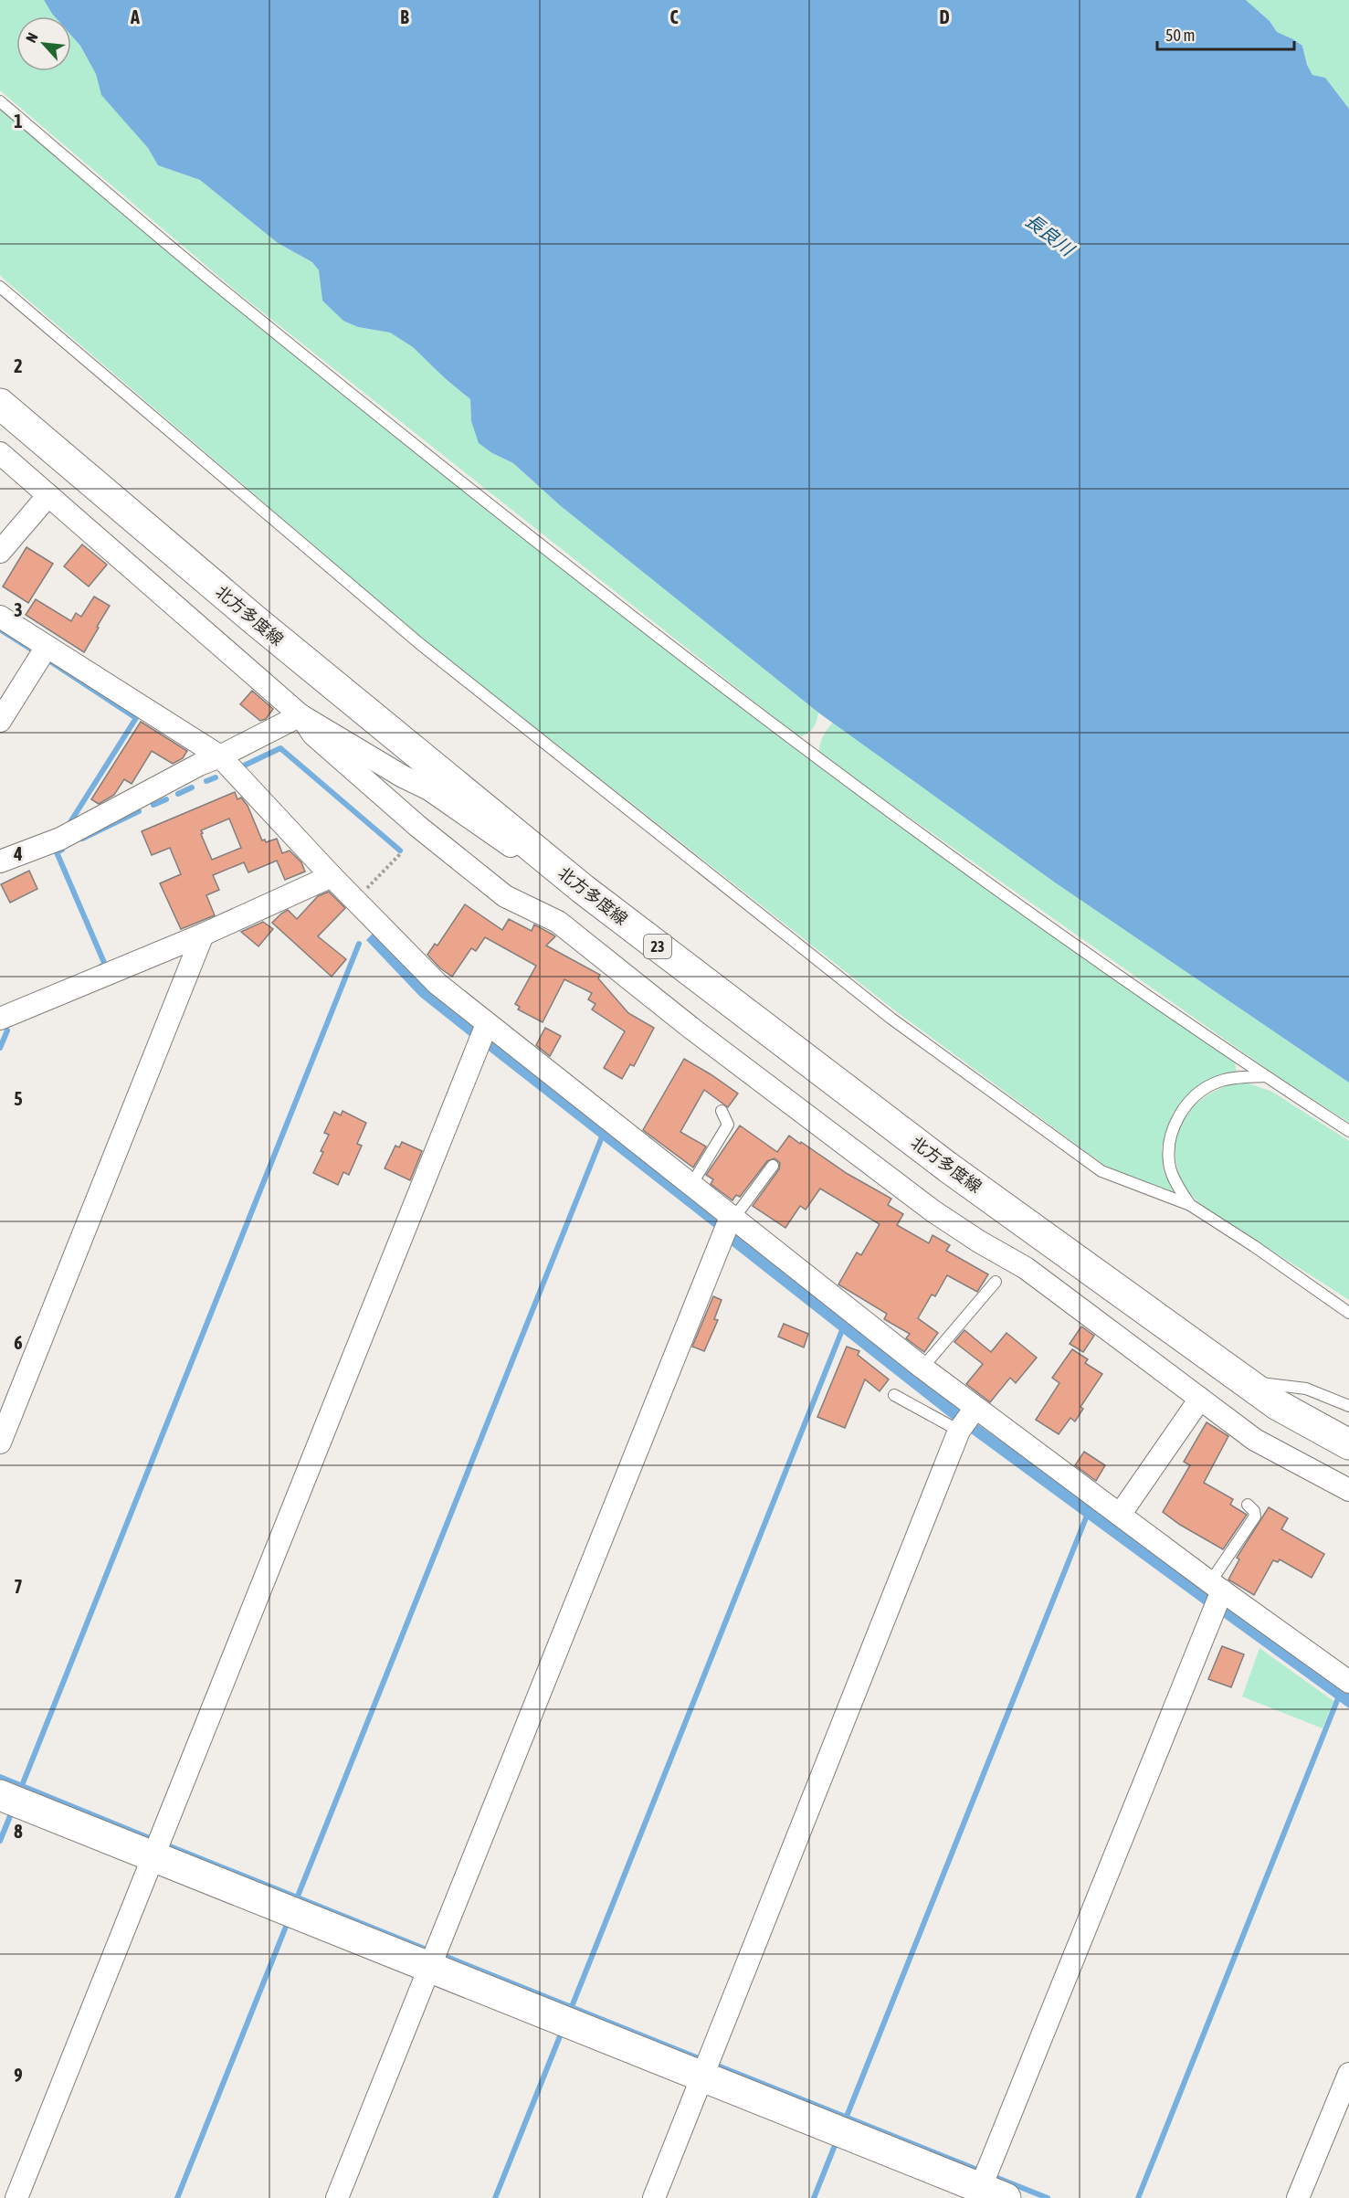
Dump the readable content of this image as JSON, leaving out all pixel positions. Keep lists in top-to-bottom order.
{
  "streets": {
    "main road": ["北方多度線", "23"]
  },
  "water": ["長良川"],
  "scale_bar": "50 m",
  "north": "top left",
  "grid": {
    "columns": [
      "A",
      "B",
      "C",
      "D"
    ],
    "rows": [
      "1",
      "2",
      "3",
      "4",
      "5",
      "6",
      "7",
      "8",
      "9"
    ]
  }
}
